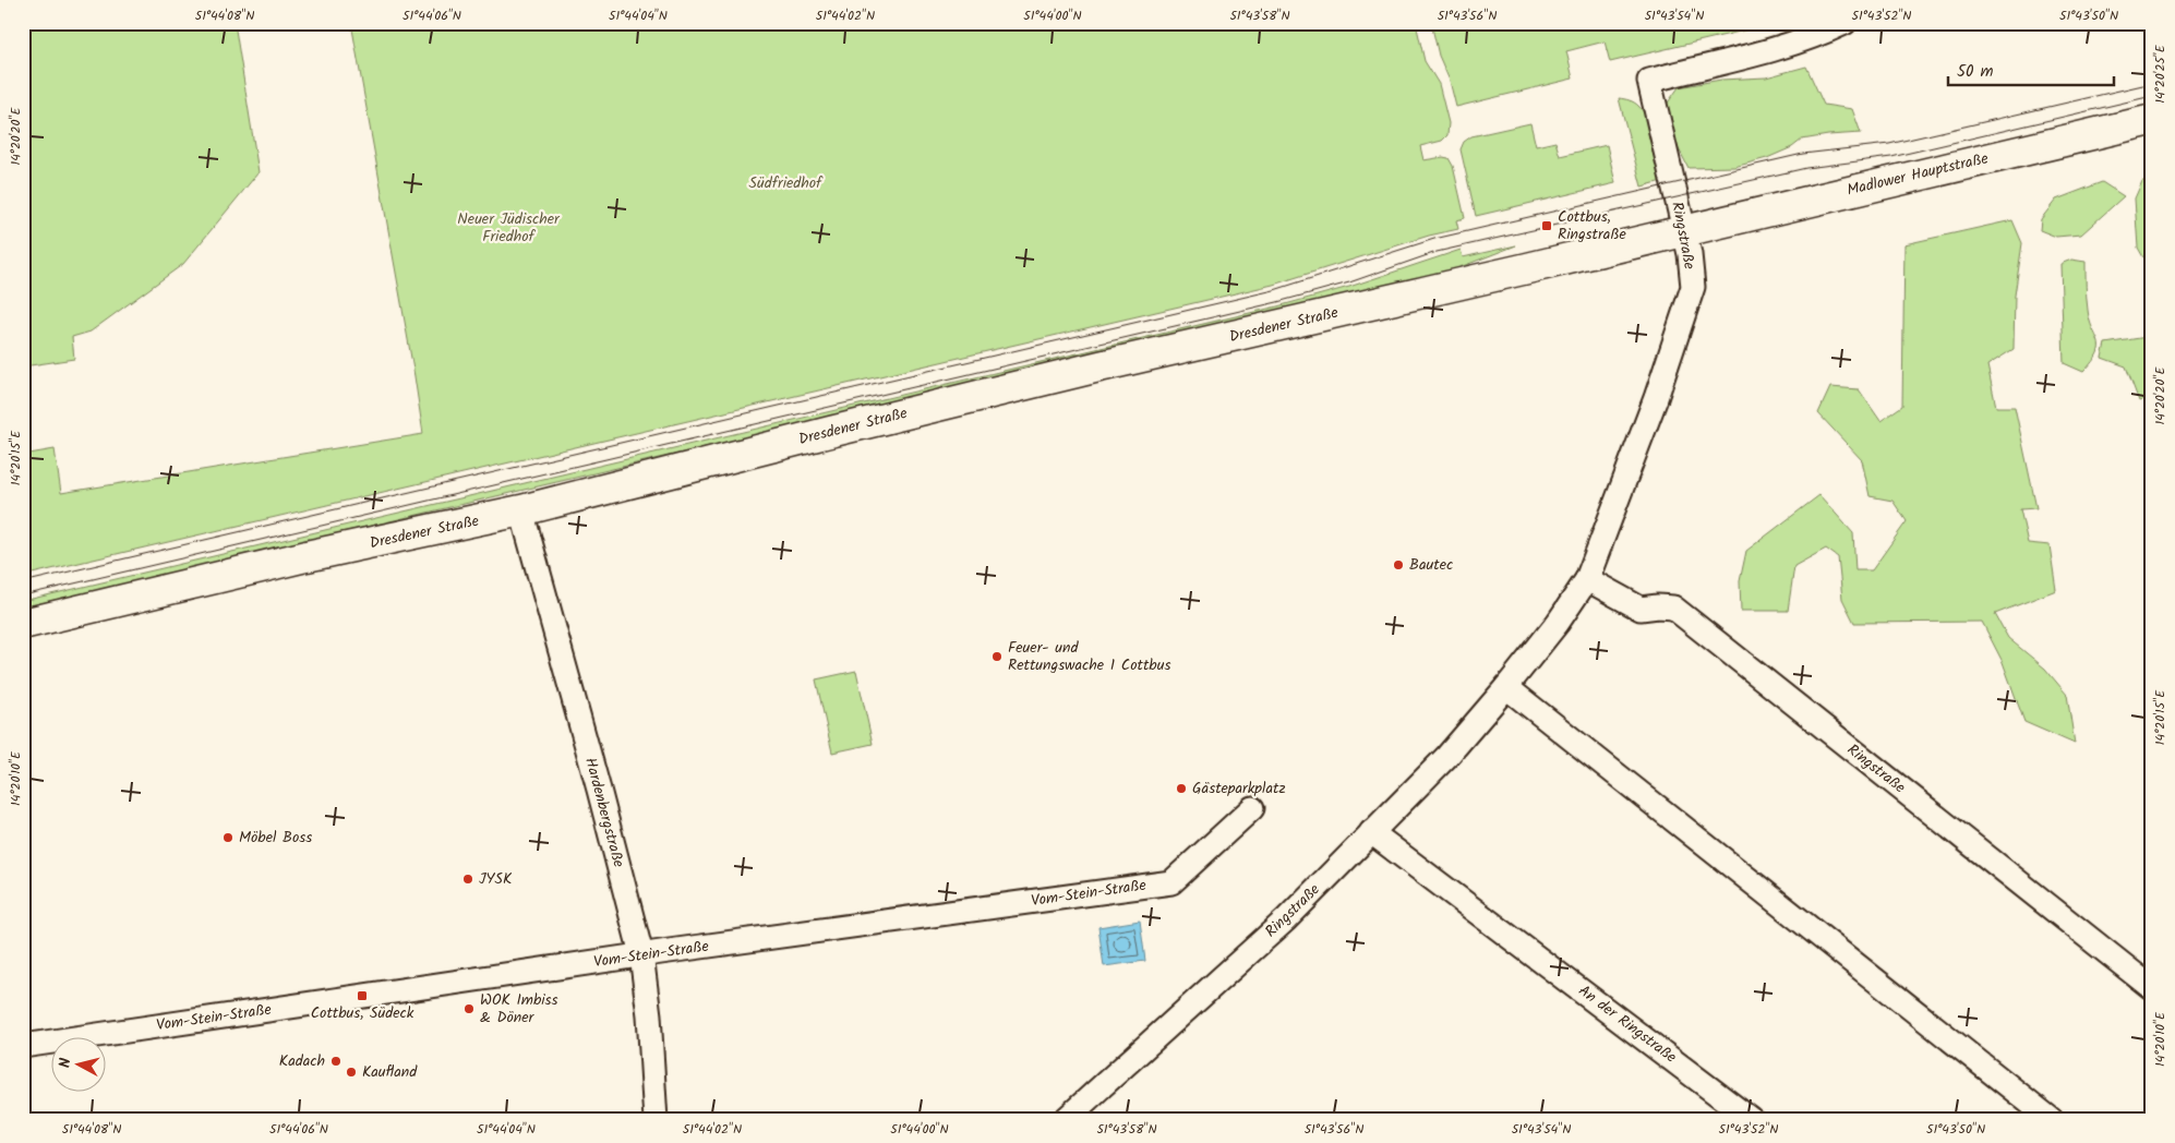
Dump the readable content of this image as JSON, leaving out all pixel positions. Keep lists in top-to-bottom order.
{
  "streets": {
    "main road": ["Madlower Hauptstraße", "Dresdener Straße"],
    "street": [
      "Ringstraße",
      "Hardenbergstraße",
      "Vom-Stein-Straße",
      "An der Ringstraße"
    ]
  },
  "crossings": [
    ["Madlower Hauptstraße", "Ringstraße"],
    ["Madlower Hauptstraße", "Dresdener Straße"],
    ["Ringstraße", "Dresdener Straße"],
    ["Ringstraße", "An der Ringstraße"],
    ["Dresdener Straße", "Hardenbergstraße"],
    ["Hardenbergstraße", "Vom-Stein-Straße"]
  ],
  "parks": ["Südfriedhof", "Neuer Jüdischer Friedhof"],
  "places": {
    "transit": ["Cottbus, Ringstraße", "Cottbus, Südeck"],
    "other": [
      "Bautec",
      "Feuer- und Rettungswache 1 Cottbus",
      "Gästeparkplatz",
      "Möbel Boss",
      "JYSK",
      "WOK Imbiss & Döner",
      "Kadach",
      "Kaufland"
    ]
  },
  "scale_bar": "50 m",
  "north": "left",
  "coordinates": [
    "51°44'08\"N",
    "51°44'06\"N",
    "51°44'04\"N",
    "51°44'02\"N",
    "51°44'00\"N",
    "51°43'58\"N",
    "51°43'56\"N",
    "51°43'54\"N",
    "51°43'52\"N",
    "51°43'50\"N",
    "14°20'25\"E",
    "14°20'20\"E",
    "14°20'15\"E",
    "14°20'10\"E"
  ]
}
